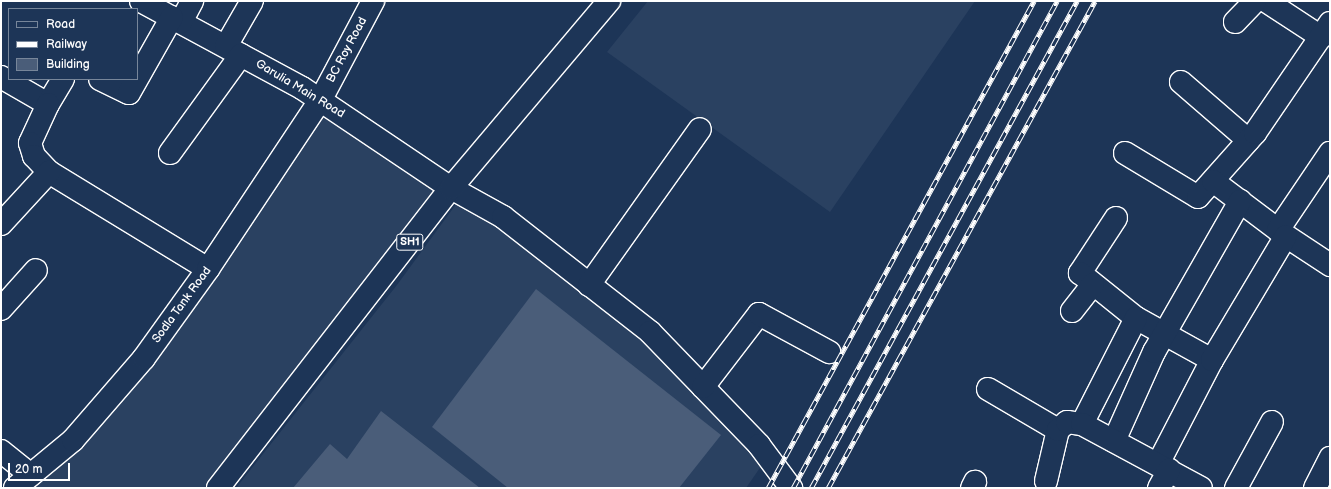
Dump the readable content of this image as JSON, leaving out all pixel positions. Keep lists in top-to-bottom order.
{
  "streets": {
    "street": [
      "BC Roy Road",
      "Garulia Main Road",
      "SH1",
      "Sodla Tank Road"
    ]
  },
  "crossings": [
    ["BC Roy Road", "Garulia Main Road"],
    ["BC Roy Road", "Sodla Tank Road"],
    ["Garulia Main Road", "SH1"],
    ["Garulia Main Road", "Sodla Tank Road"]
  ],
  "legend": ["Road", "Railway", "Building"],
  "scale_bar": "20 m"
}
